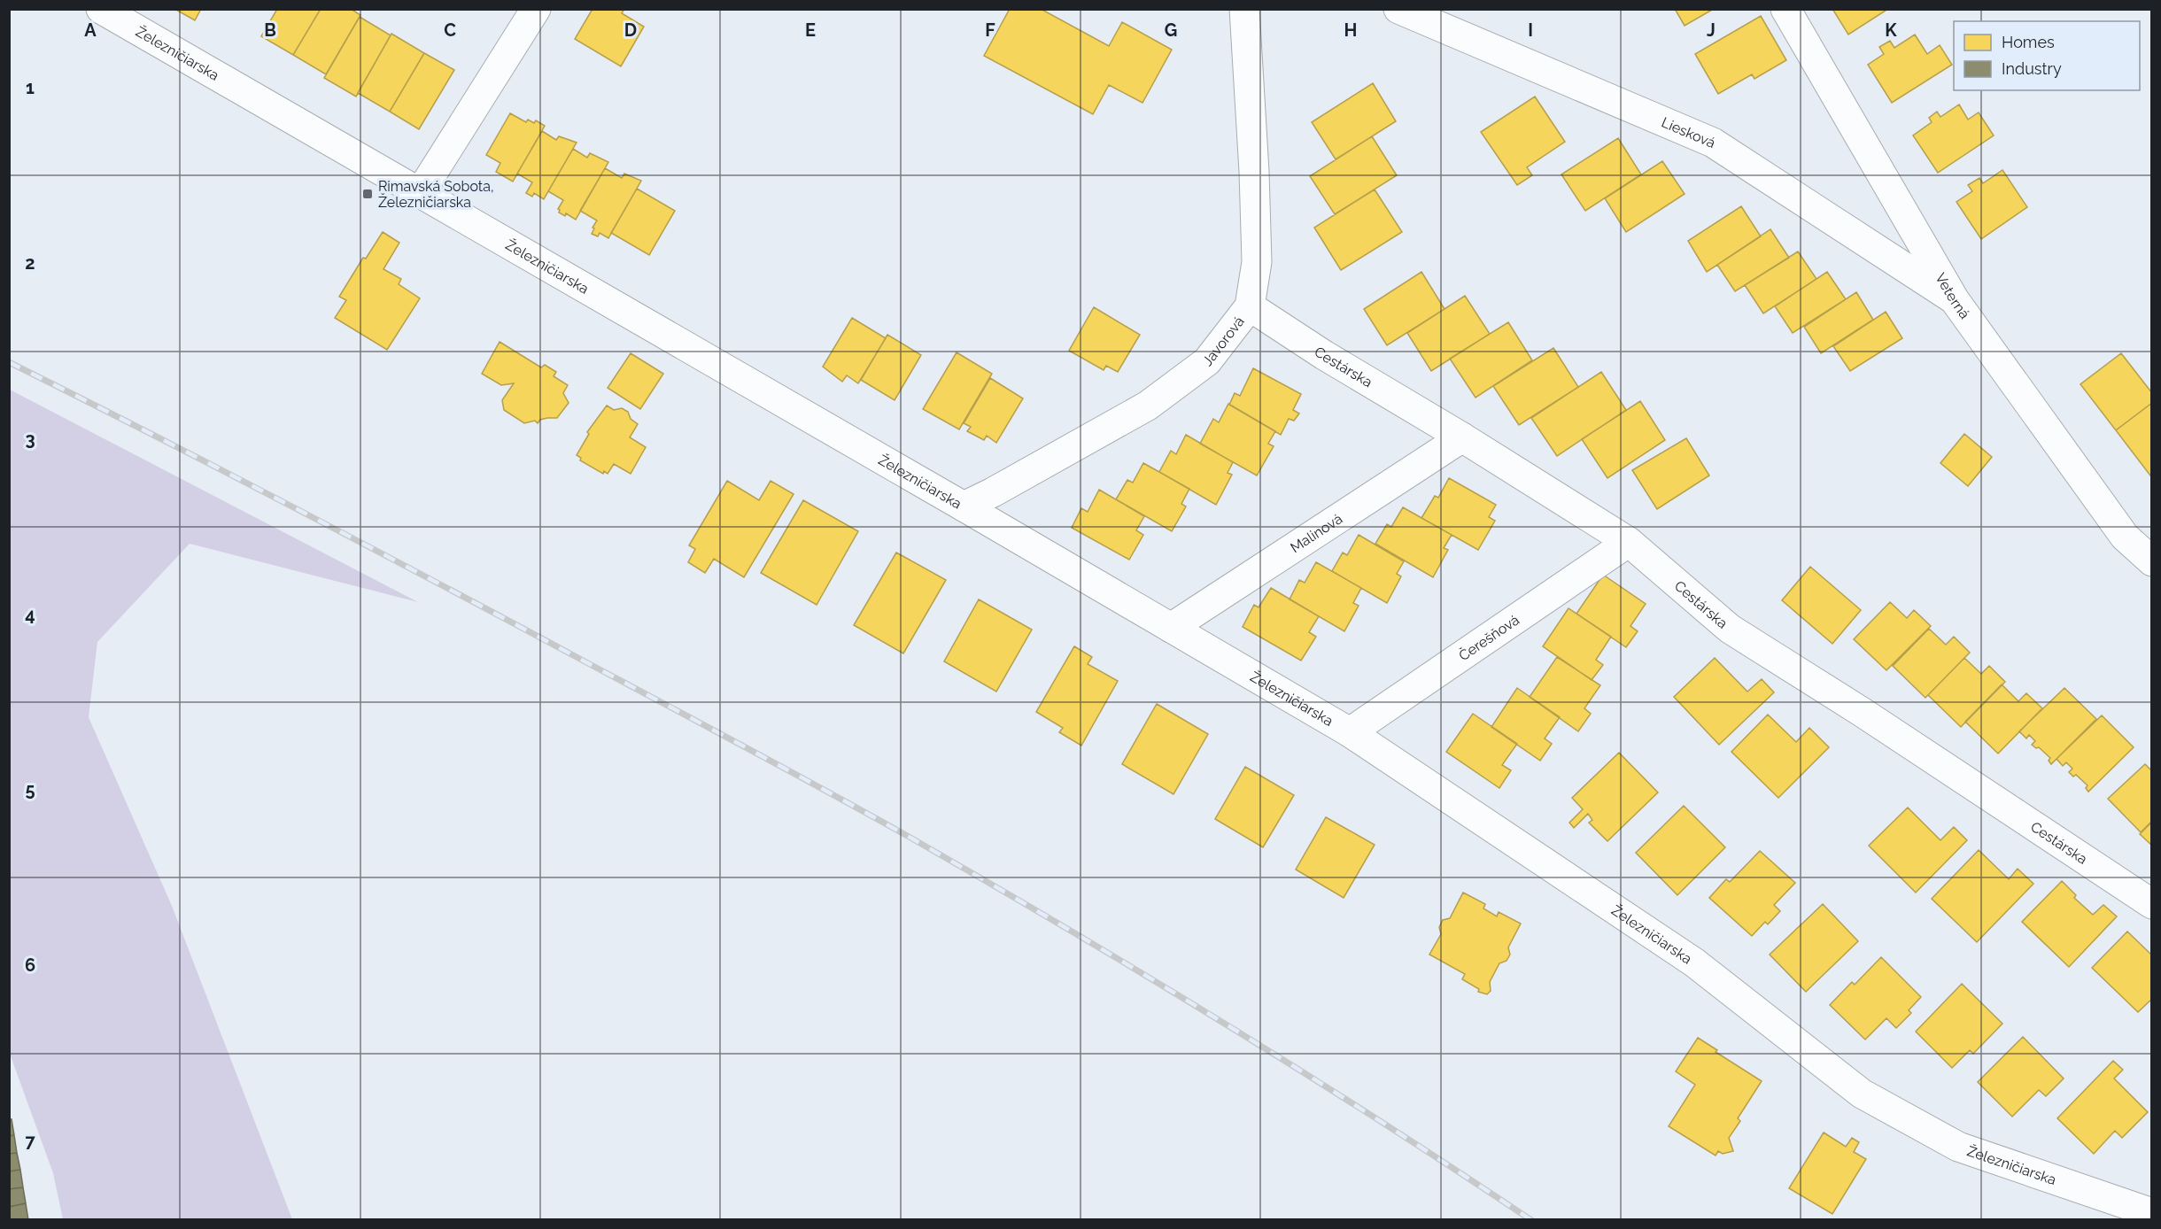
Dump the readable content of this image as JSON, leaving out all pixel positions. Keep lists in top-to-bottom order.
{
  "streets": {
    "street": [
      "Železničiarska",
      "Liesková",
      "Veterná",
      "Javorová",
      "Cestárska",
      "Malinová",
      "Čerešňová"
    ]
  },
  "crossings": [
    ["Železničiarska", "Javorová"],
    ["Železničiarska", "Malinová"],
    ["Železničiarska", "Čerešňová"],
    ["Liesková", "Veterná"],
    ["Javorová", "Cestárska"],
    ["Cestárska", "Malinová"],
    ["Cestárska", "Čerešňová"]
  ],
  "places": {
    "transit": ["Rimavská Sobota, Železničiarska"]
  },
  "legend": ["Homes", "Industry"],
  "grid": {
    "columns": [
      "A",
      "B",
      "C",
      "D",
      "E",
      "F",
      "G",
      "H",
      "I",
      "J",
      "K"
    ],
    "rows": [
      "1",
      "2",
      "3",
      "4",
      "5",
      "6",
      "7"
    ]
  }
}
